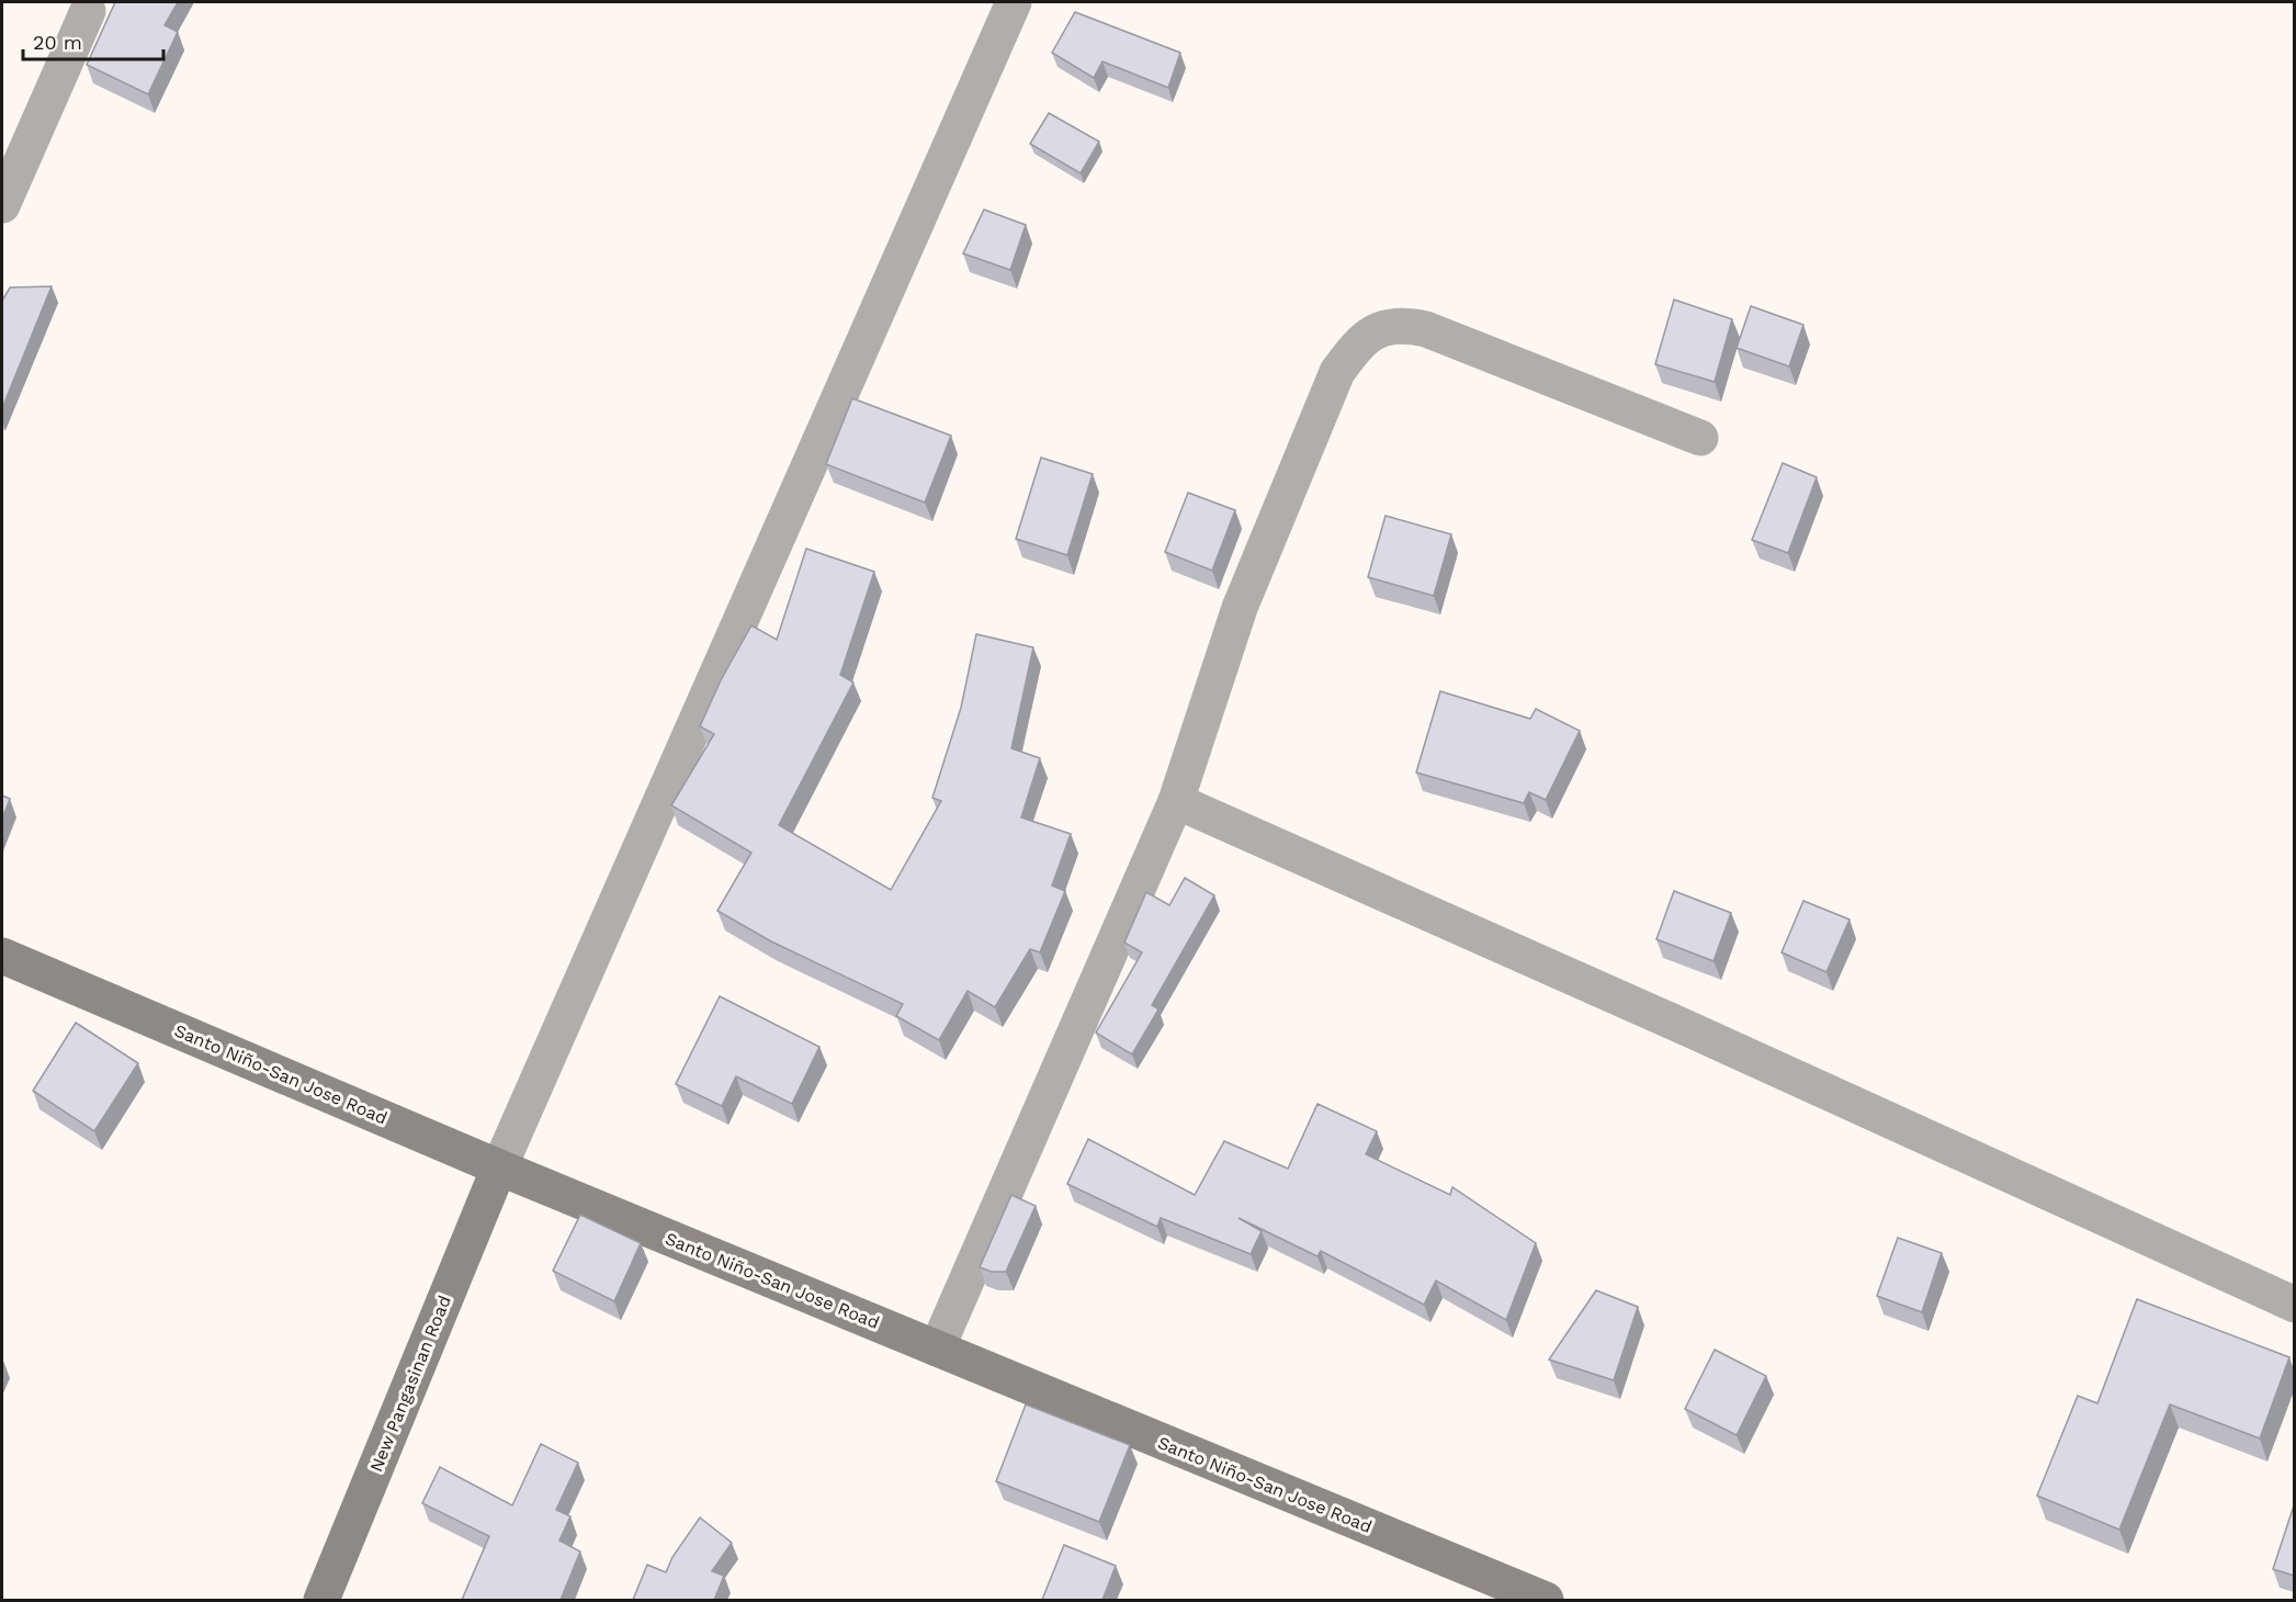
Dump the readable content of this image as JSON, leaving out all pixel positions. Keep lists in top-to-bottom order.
{
  "streets": {
    "main road": ["Santo Niño-San Jose Road", "New Pangasinan Road"]
  },
  "crossings": [
    ["Santo Niño-San Jose Road", "New Pangasinan Road"]
  ],
  "scale_bar": "20 m"
}
